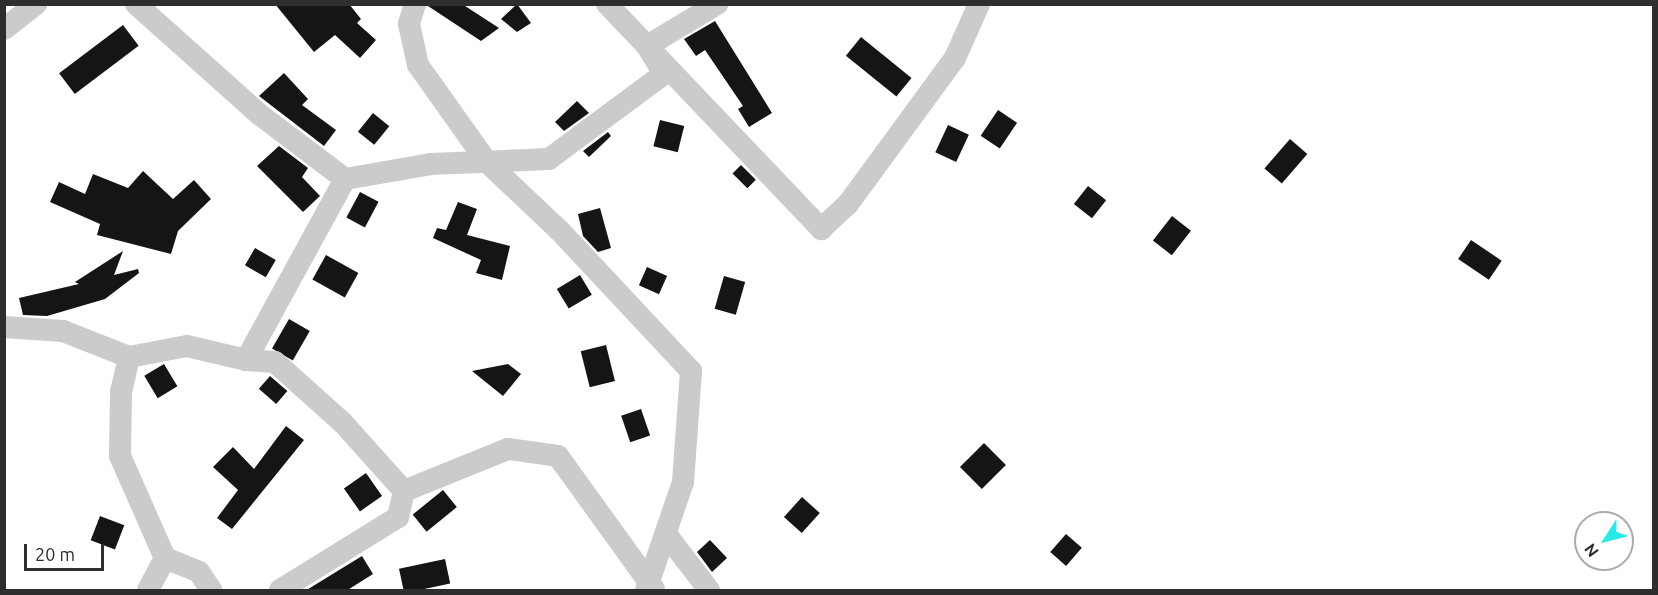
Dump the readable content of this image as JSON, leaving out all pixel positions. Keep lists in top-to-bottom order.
{
  "scale_bar": "20 m",
  "north": "bottom left"
}
